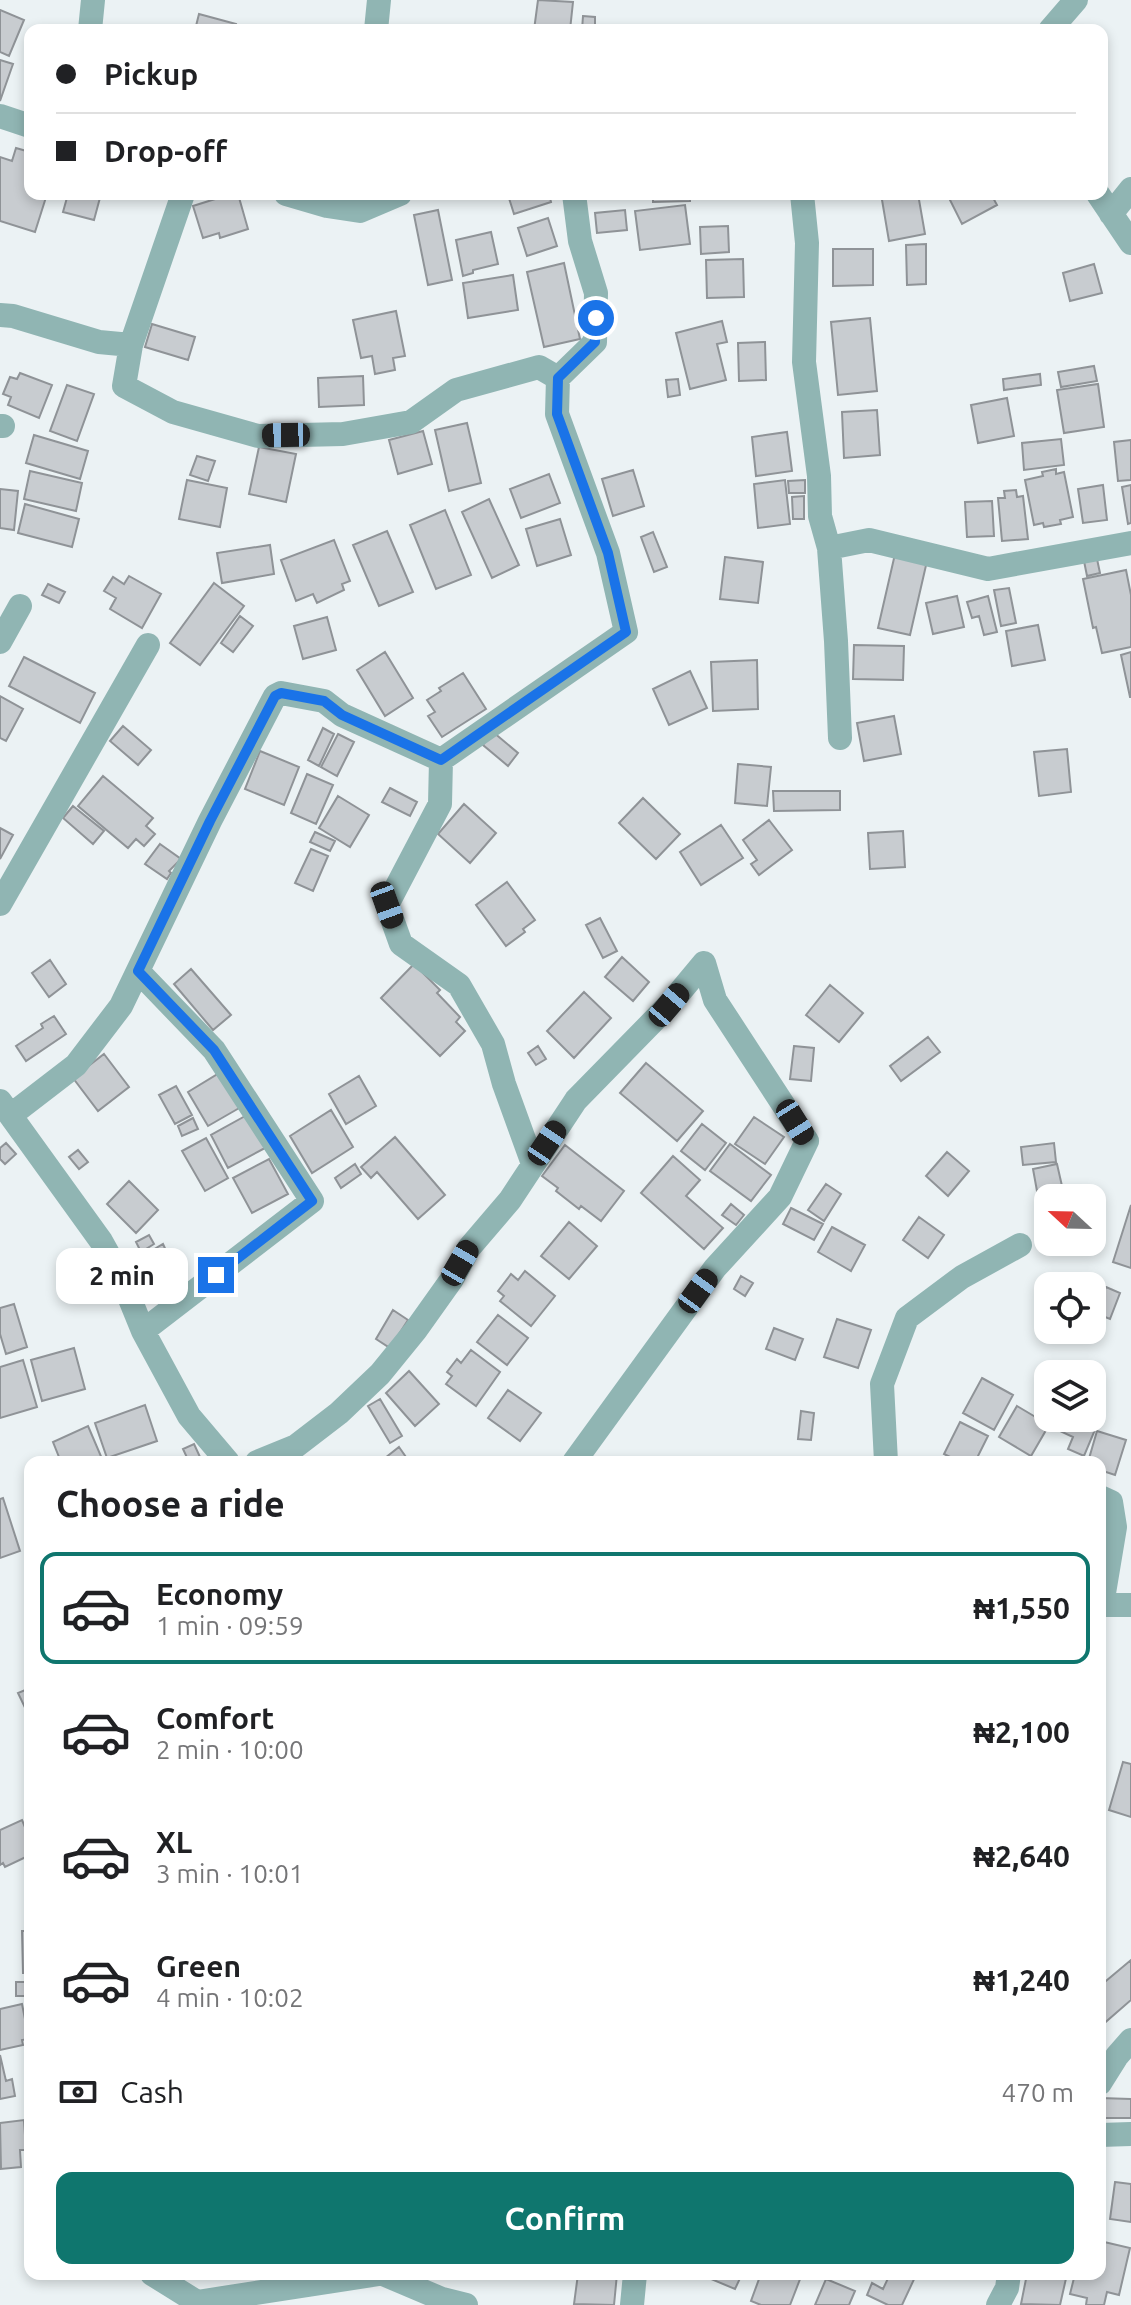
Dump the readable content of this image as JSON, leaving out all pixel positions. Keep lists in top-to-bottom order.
{
  "north": "left",
  "page": {
    "banner": ["Pickup", "Drop-off"],
    "bubble": "2 min",
    "heading": "Choose a ride",
    "list": [
      {
        "name": "Economy",
        "note": "1 min · 09:59",
        "value": "₦1,550"
      },
      {
        "name": "Comfort",
        "note": "2 min · 10:00",
        "value": "₦2,100"
      },
      {
        "name": "XL",
        "note": "3 min · 10:01",
        "value": "₦2,640"
      },
      {
        "name": "Green",
        "note": "4 min · 10:02",
        "value": "₦1,240"
      }
    ],
    "pay": ["Cash", "470 m"],
    "buttons": "Confirm"
  }
}
